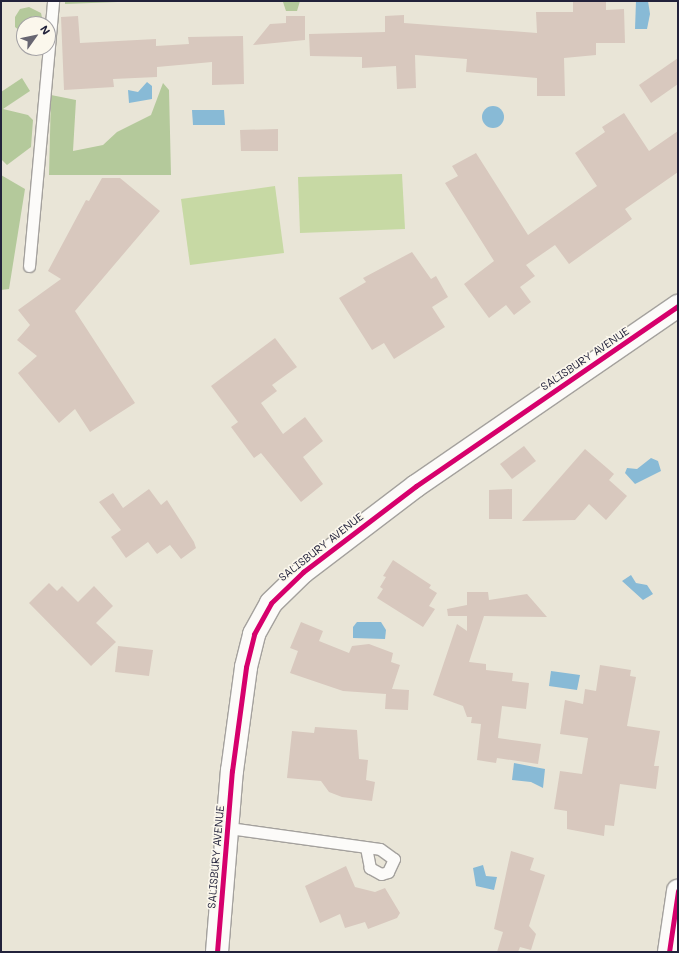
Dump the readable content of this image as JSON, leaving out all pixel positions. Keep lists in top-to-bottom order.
{
  "streets": {
    "street": ["SALISBURY AVENUE"]
  },
  "north": "top right"
}
